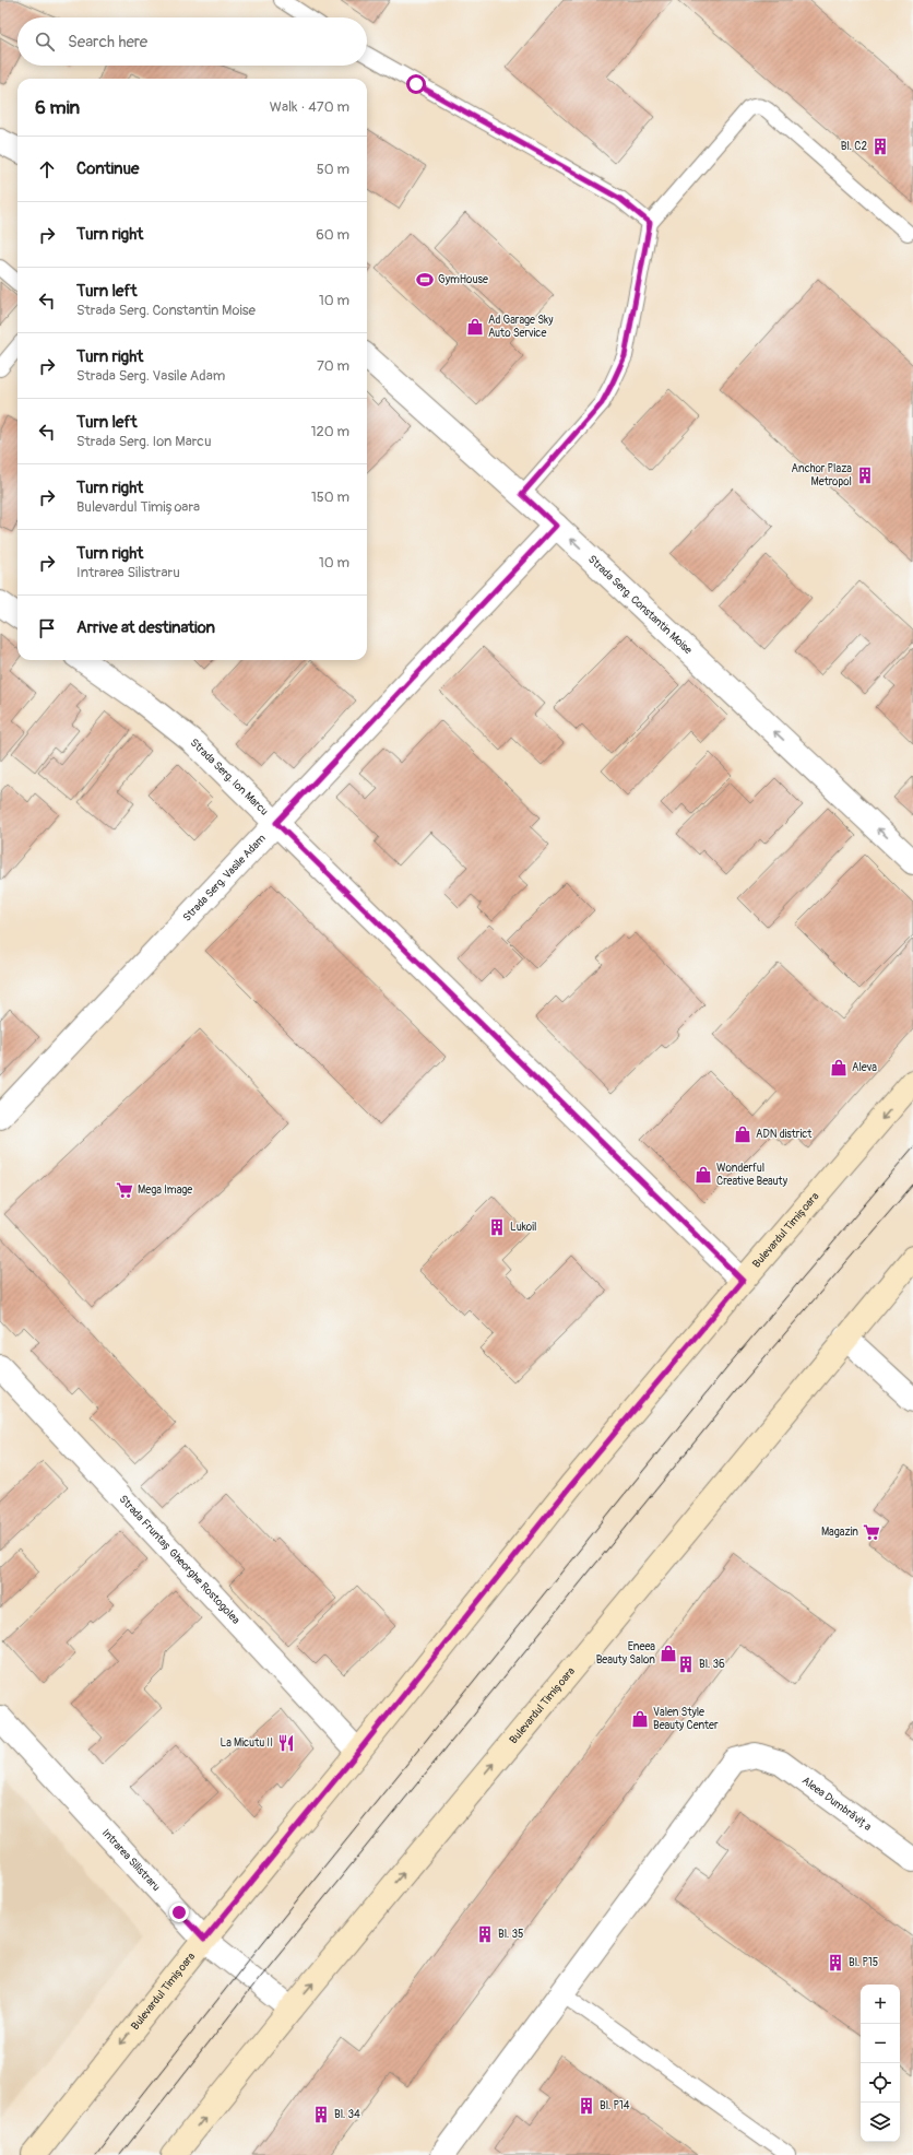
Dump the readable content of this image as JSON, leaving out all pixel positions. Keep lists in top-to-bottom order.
{
  "streets": {
    "main road": ["Bulevardul Timișoara"],
    "street": [
      "Strada Serg. Constantin Moise",
      "Strada Serg. Ion Marcu",
      "Strada Serg. Vasile Adam",
      "Strada Fruntaș Gheorghe Rostogolea",
      "Aleea Dumbrăvița",
      "Intrarea Silistraru"
    ]
  },
  "crossings": [
    ["Strada Serg. Constantin Moise", "Strada Serg. Vasile Adam"],
    ["Strada Serg. Ion Marcu", "Strada Serg. Vasile Adam"],
    ["Strada Serg. Ion Marcu", "Bulevardul Timișoara"],
    ["Bulevardul Timișoara", "Strada Fruntaș Gheorghe Rostogolea"],
    ["Bulevardul Timișoara", "Intrarea Silistraru"]
  ],
  "one_way": ["Strada Serg. Constantin Moise"],
  "places": {
    "building": [
      "Bl. C2",
      "Anchor Plaza Metropol",
      "Lukoil",
      "Bl. 36",
      "Bl. 35",
      "Bl. P15",
      "Bl. P14",
      "Bl. 34"
    ],
    "sports": ["GymHouse"],
    "shop": [
      "Ad Garage Sky Auto Service",
      "Aleva",
      "ADN district",
      "Wonderful Creative Beauty",
      "Eneea Beauty Salon",
      "Valen Style Beauty Center"
    ],
    "supermarket": ["Mega Image", "Magazin"],
    "restaurant": ["La Micutu II"]
  },
  "page": {
    "search": "Search here",
    "heading": ["6 min", "Walk · 470 m"],
    "list": [
      ["Continue", "50 m"],
      ["Turn right", "60 m"],
      ["Turn left", "Strada Serg. Constantin Moise", "10 m"],
      ["Turn right", "Strada Serg. Vasile Adam", "70 m"],
      ["Turn left", "Strada Serg. Ion Marcu", "120 m"],
      ["Turn right", "Bulevardul Timișoara", "150 m"],
      ["Turn right", "Intrarea Silistraru", "10 m"],
      "Arrive at destination"
    ],
    "map_buttons": ["+", "−"]
  }
}
